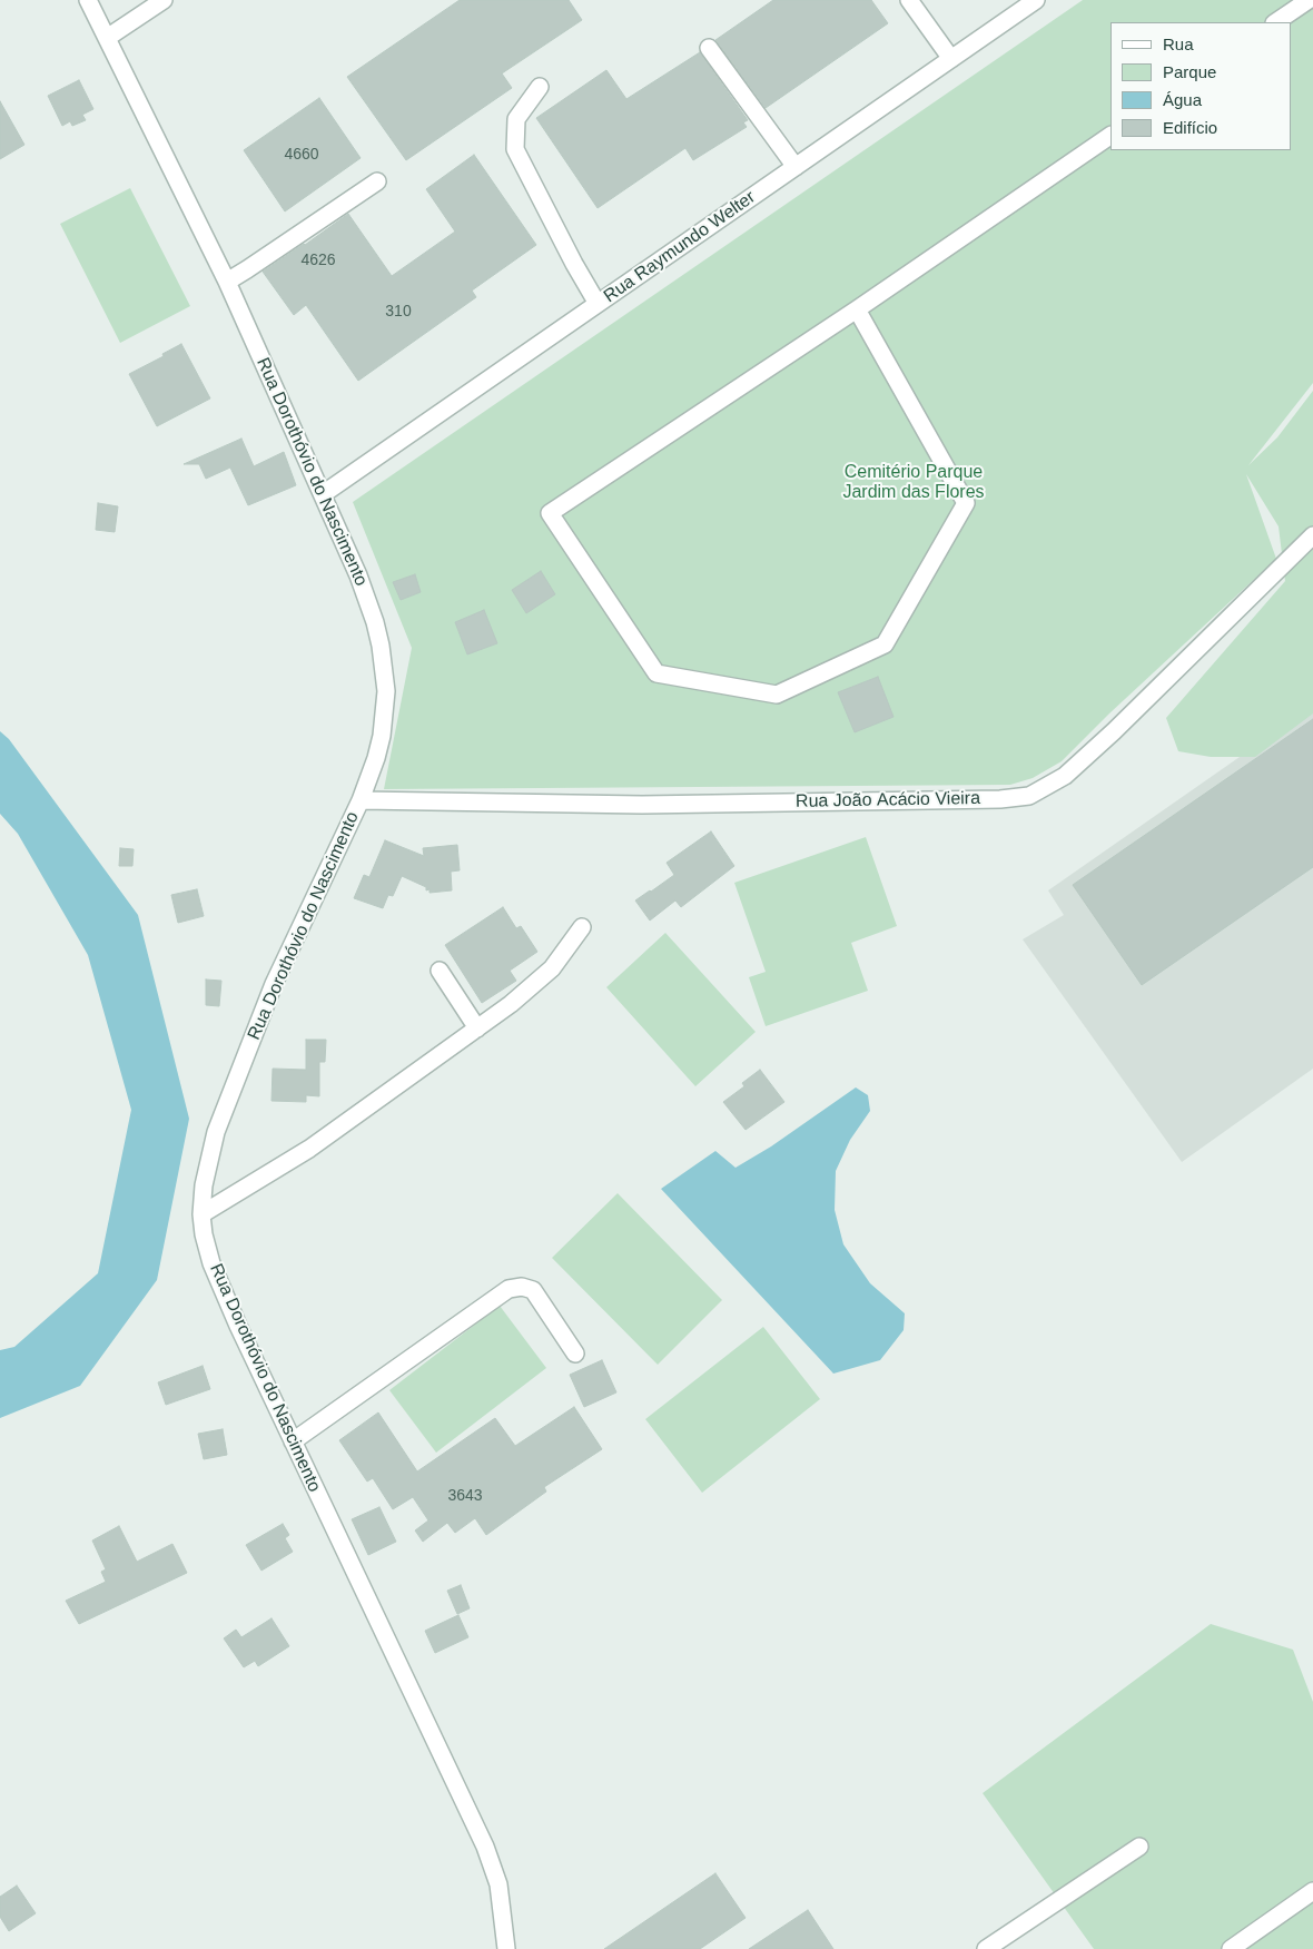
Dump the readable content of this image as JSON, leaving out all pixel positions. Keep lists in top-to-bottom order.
{
  "streets": {
    "street": ["Rua Raymundo Welter", "Rua Dorothóvio do Nascimento", "Rua João Acácio Vieira"]
  },
  "crossings": [
    ["Rua Raymundo Welter", "Rua Dorothóvio do Nascimento"],
    ["Rua Dorothóvio do Nascimento", "Rua João Acácio Vieira"]
  ],
  "parks": ["Cemitério Parque Jardim das Flores"],
  "house_numbers": [
    "4660",
    "4626",
    "310",
    "3643"
  ],
  "legend": [
    "Rua",
    "Parque",
    "Água",
    "Edifício"
  ]
}
